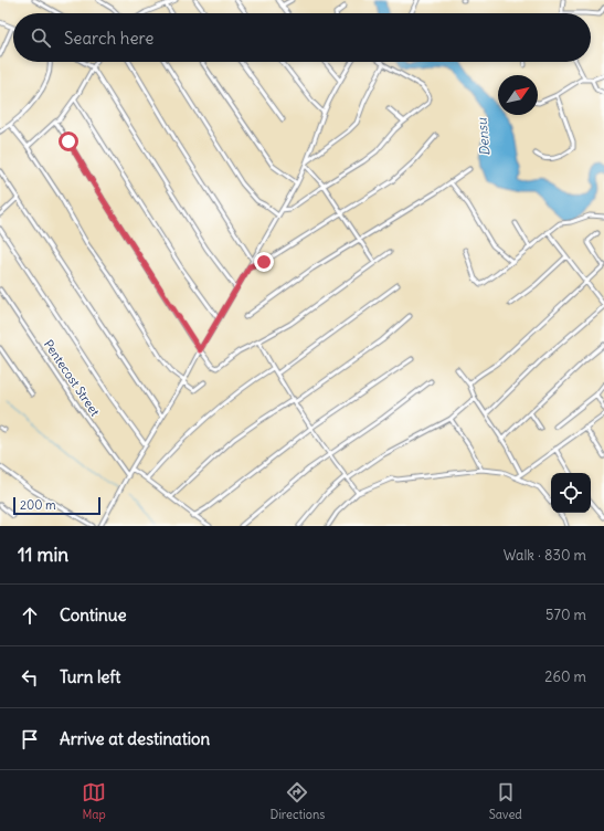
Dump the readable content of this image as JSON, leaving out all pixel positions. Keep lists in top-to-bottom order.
{
  "streets": {
    "street": ["Pentecost Street"]
  },
  "water": ["Densu"],
  "scale_bar": "200 m",
  "north": "top right",
  "page": {
    "search": "Search here",
    "scale": "200 m",
    "heading": ["11 min", "Walk · 830 m"],
    "list": [
      ["Continue", "570 m"],
      ["Turn left", "260 m"],
      "Arrive at destination"
    ],
    "nav": ["Map", "Directions", "Saved"]
  }
}
